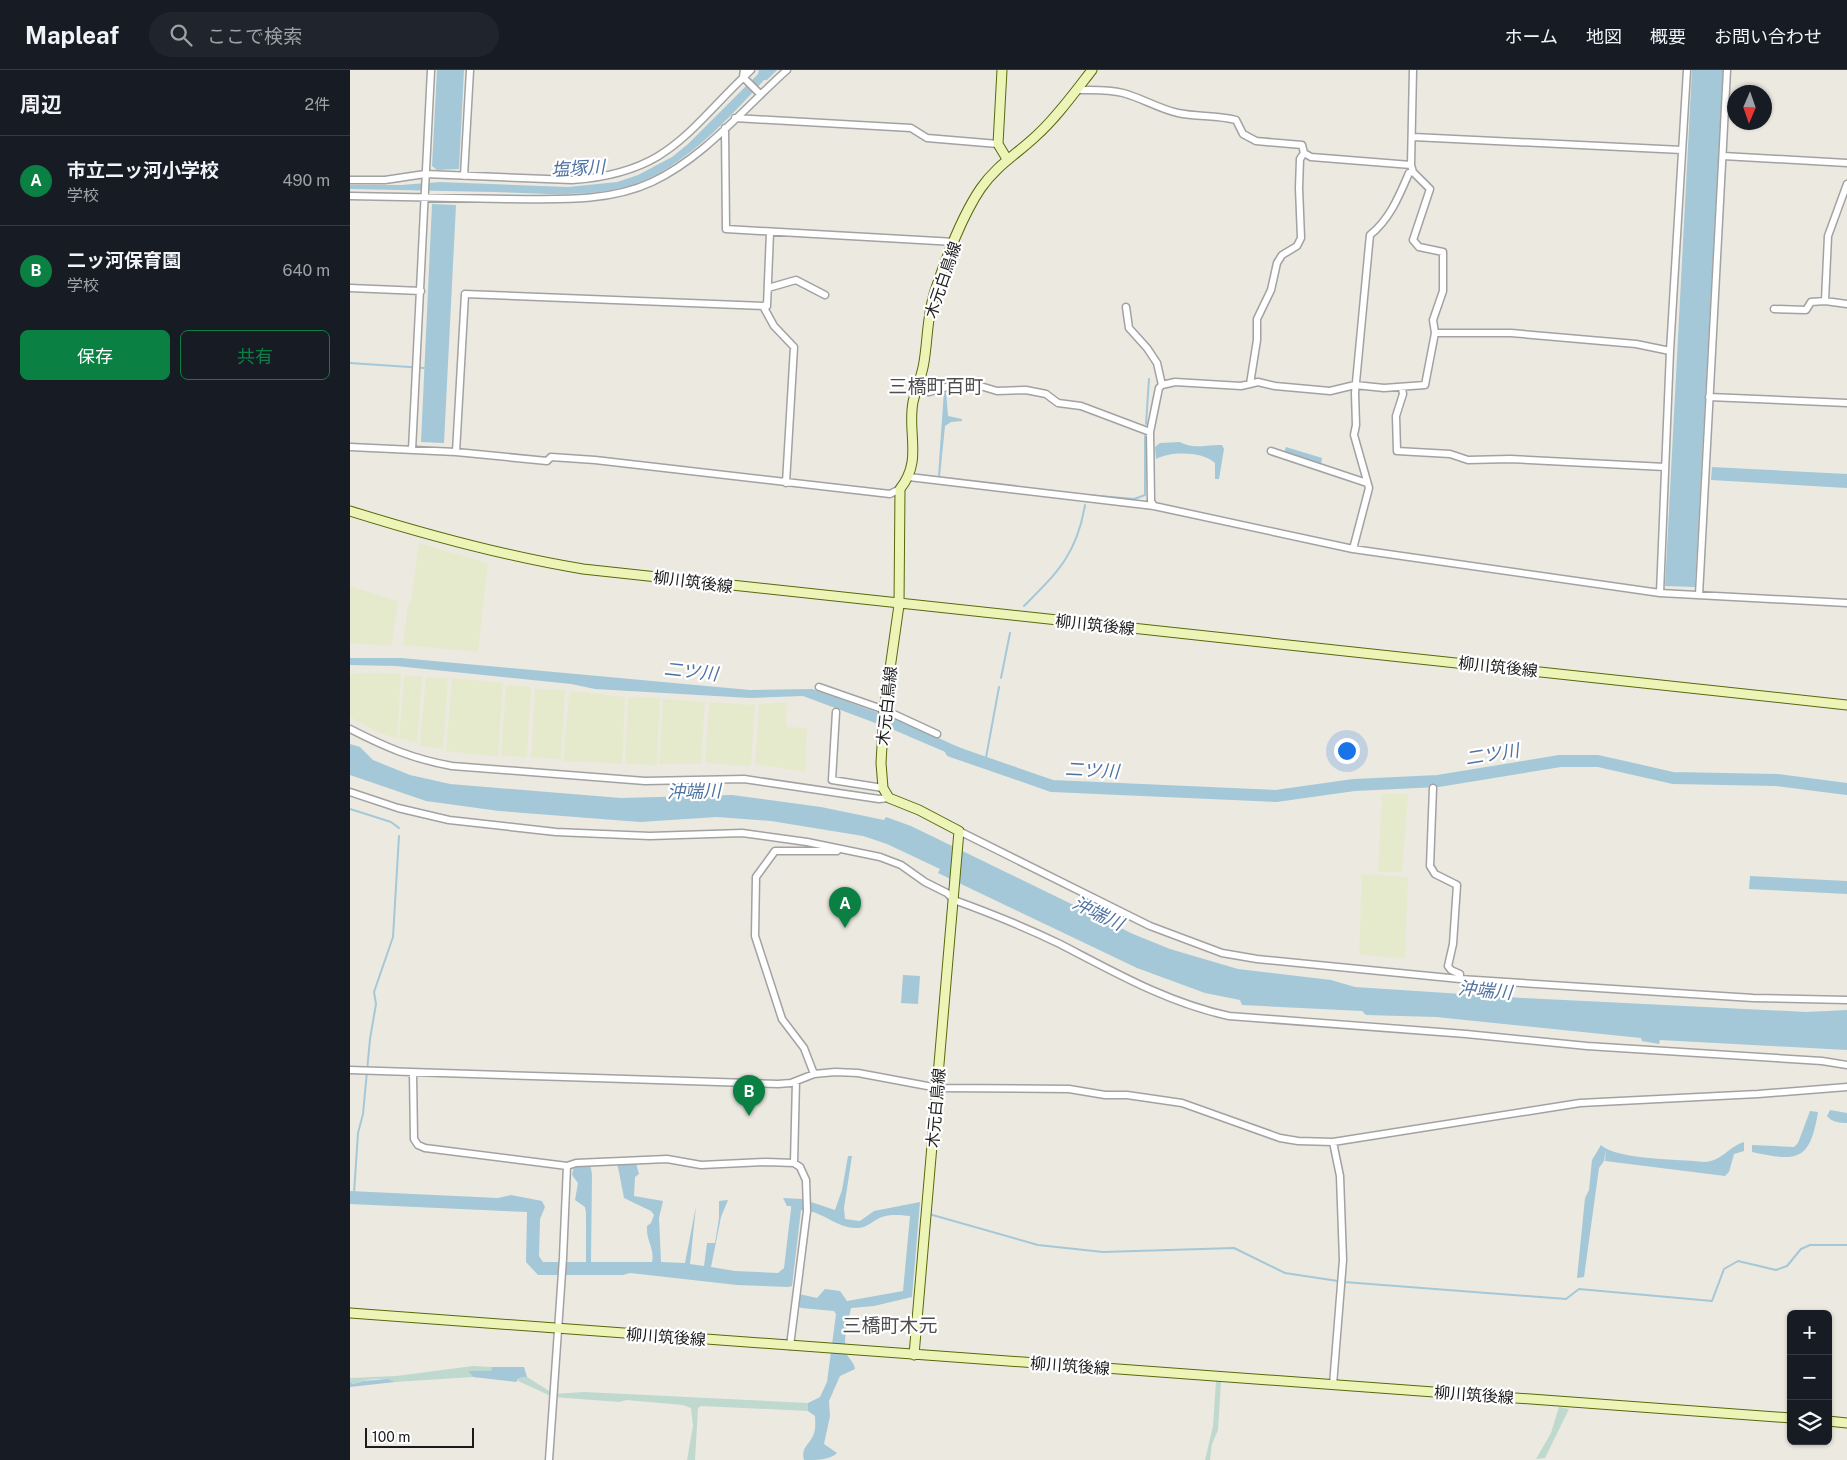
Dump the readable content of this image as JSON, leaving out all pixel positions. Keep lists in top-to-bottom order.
{
  "streets": {
    "main road": ["木元白鳥線", "柳川筑後線"]
  },
  "crossings": [
    ["木元白鳥線", "柳川筑後線"]
  ],
  "districts": ["三橋町百町", "三橋町木元"],
  "water": ["塩塚川", "二ツ川", "沖端川"],
  "scale_bar": "100 m",
  "north": "bottom",
  "page": {
    "header": "Mapleaf",
    "search": "ここで検索",
    "nav": [
      "ホーム",
      "地図",
      "概要",
      "お問い合わせ"
    ],
    "heading": ["周辺", "2件"],
    "list": [
      {
        "mark": "A",
        "name": "市立二ッ河小学校",
        "note": "学校",
        "value": "490 m"
      },
      {
        "mark": "B",
        "name": "二ッ河保育園",
        "note": "学校",
        "value": "640 m"
      }
    ],
    "buttons": ["保存", "共有"],
    "pins": ["A", "B"],
    "map_buttons": ["+", "−"],
    "scale": "100 m"
  }
}
